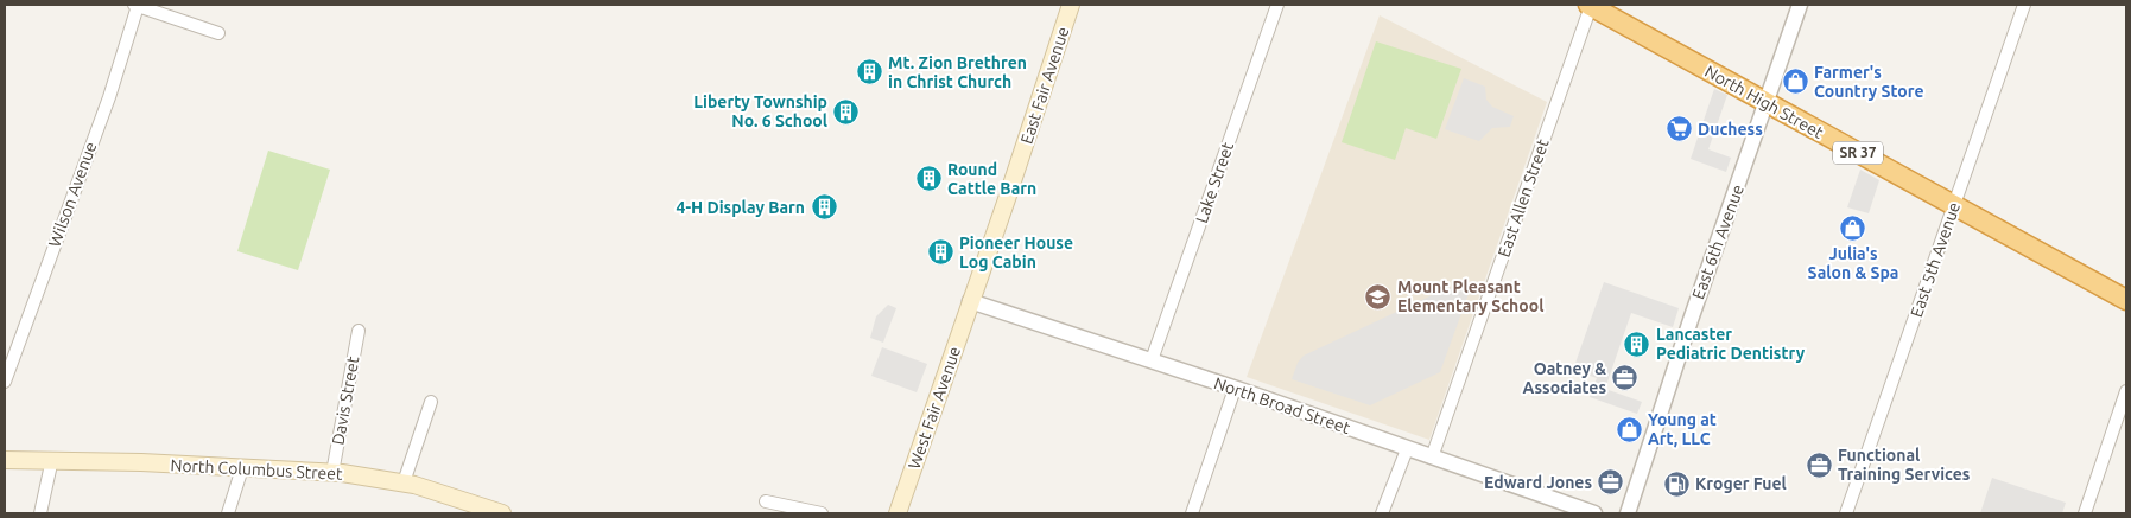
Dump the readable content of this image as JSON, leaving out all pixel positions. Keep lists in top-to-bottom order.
{
  "streets": {
    "highway": ["North High Street", "SR 37"],
    "main road": ["East Fair Avenue", "West Fair Avenue", "North Columbus Street"],
    "street": [
      "Lake Street",
      "Wilson Avenue",
      "East Allen Street",
      "East 6th Avenue",
      "East 5th Avenue",
      "Davis Street",
      "North Broad Street"
    ]
  },
  "crossings": [
    ["East Fair Avenue", "North Broad Street"],
    ["East Fair Avenue", "West Fair Avenue"],
    ["North High Street", "East Allen Street"],
    ["North High Street", "East 6th Avenue"],
    ["North High Street", "East 5th Avenue"],
    ["Lake Street", "North Broad Street"],
    ["East Allen Street", "North Broad Street"],
    ["Davis Street", "North Columbus Street"],
    ["North Broad Street", "West Fair Avenue"]
  ],
  "places": {
    "building": [
      "Mt. Zion Brethren in Christ Church",
      "Liberty Township No. 6 School",
      "Round Cattle Barn",
      "4-H Display Barn",
      "Pioneer House Log Cabin",
      "Lancaster Pediatric Dentistry"
    ],
    "shop": ["Farmer's Country Store", "Julia's Salon & Spa", "Young at Art, LLC"],
    "supermarket": ["Duchess"],
    "school or university": ["Mount Pleasant Elementary School"],
    "office": ["Oatney & Associates", "Functional Training Services", "Edward Jones"],
    "fuel station": ["Kroger Fuel"]
  }
}
